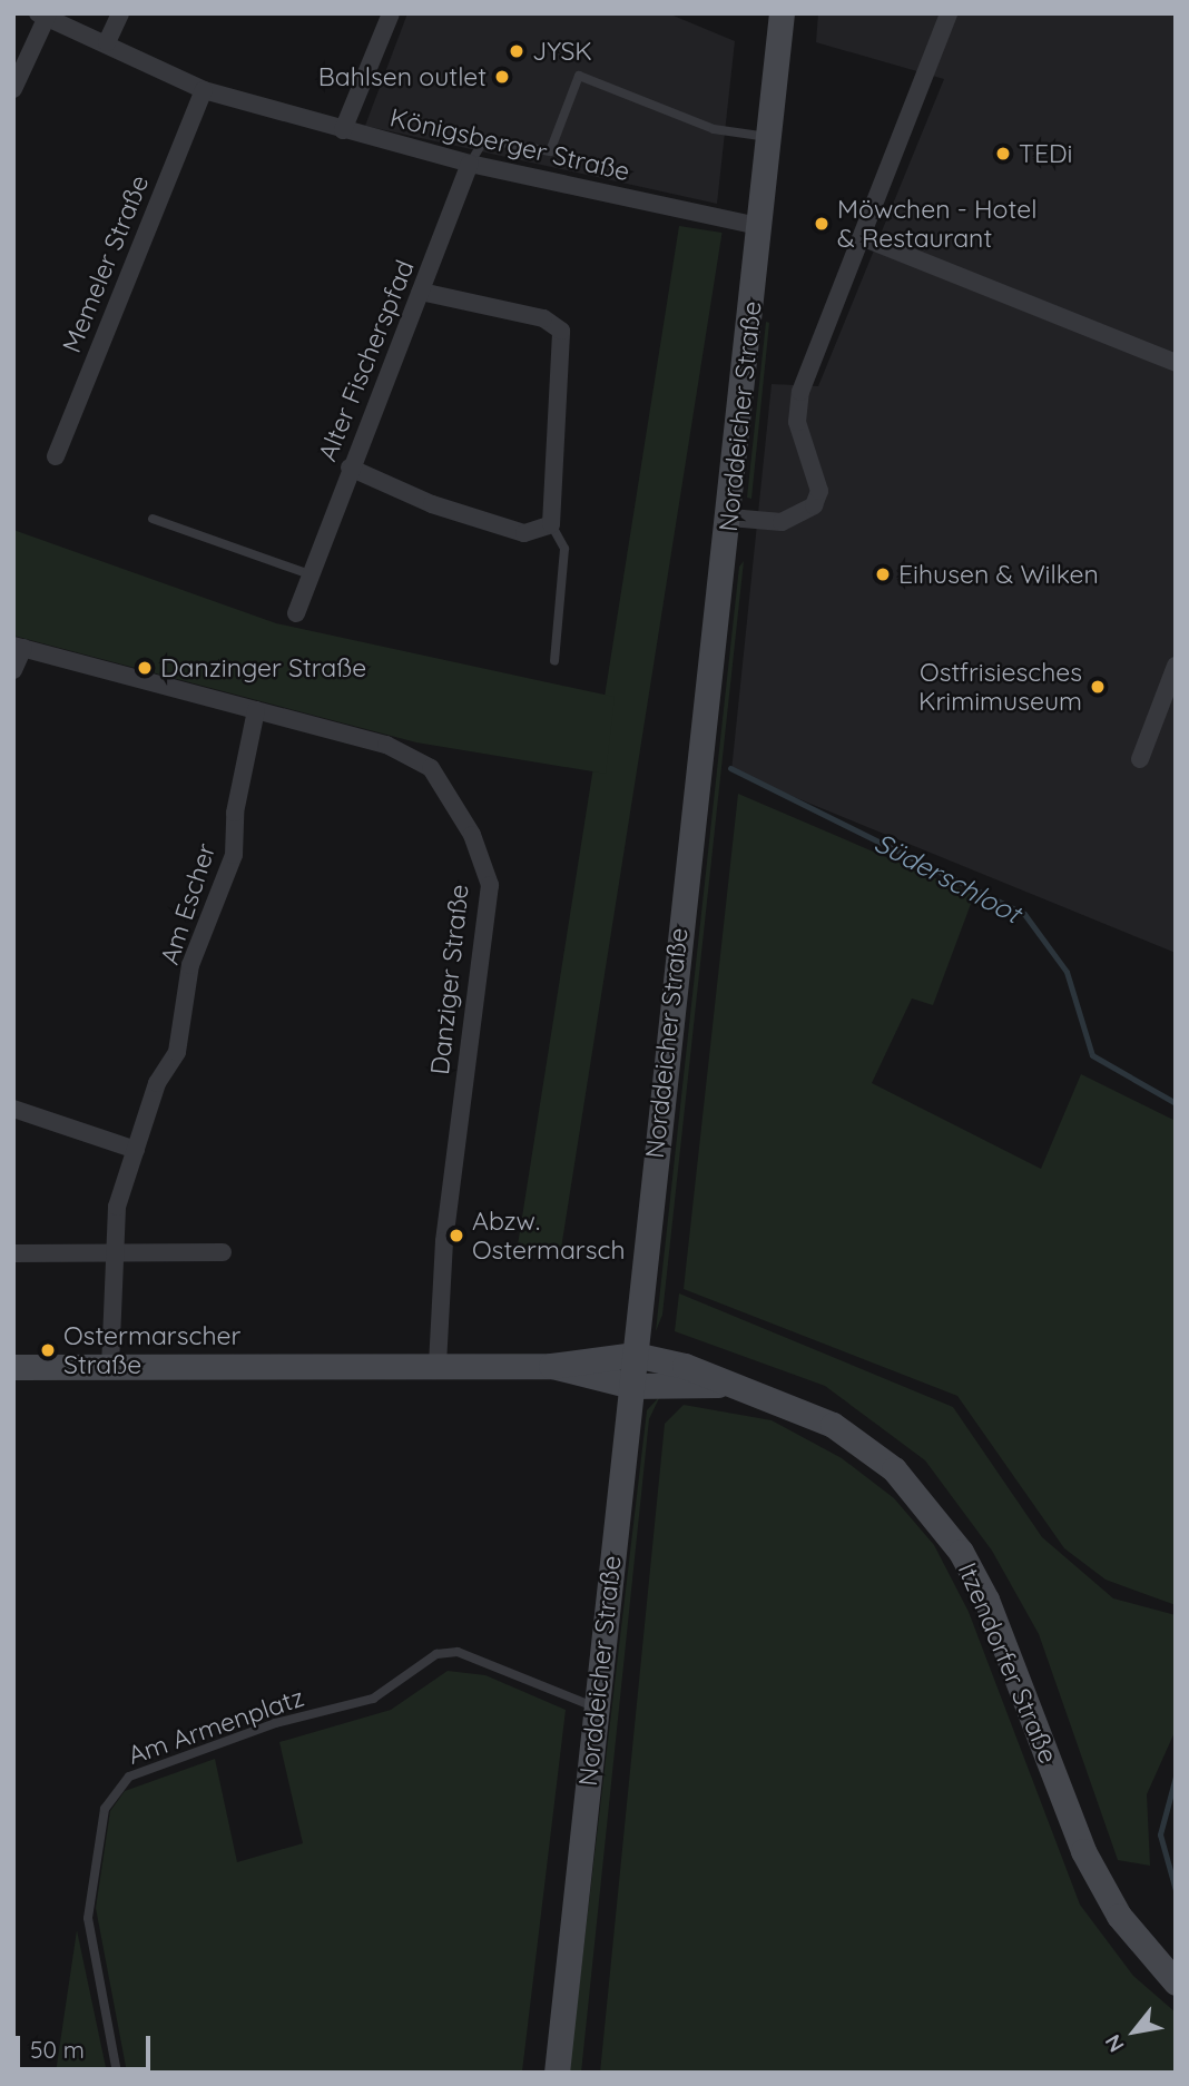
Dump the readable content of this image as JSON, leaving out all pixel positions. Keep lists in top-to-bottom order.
{
  "streets": {
    "main road": ["Norddeicher Straße", "Itzendorfer Straße"],
    "street": [
      "Königsberger Straße",
      "Memeler Straße",
      "Alter Fischerspfad",
      "Am Escher",
      "Danziger Straße"
    ],
    "lane": ["Am Armenplatz"]
  },
  "crossings": [
    ["Königsberger Straße", "Memeler Straße"],
    ["Königsberger Straße", "Alter Fischerspfad"],
    ["Königsberger Straße", "Norddeicher Straße"],
    ["Norddeicher Straße", "Itzendorfer Straße"],
    ["Norddeicher Straße", "Am Armenplatz"],
    ["Am Escher", "Danziger Straße"]
  ],
  "water": ["Süderschloot"],
  "places": [
    "JYSK",
    "Bahlsen outlet",
    "TEDi",
    "Möwchen - Hotel & Restaurant",
    "Eihusen & Wilken",
    "Danzinger Straße",
    "Ostfrisiesches Krimimuseum",
    "Abzw. Ostermarsch",
    "Ostermarscher Straße"
  ],
  "scale_bar": "50 m",
  "north": "bottom left"
}
